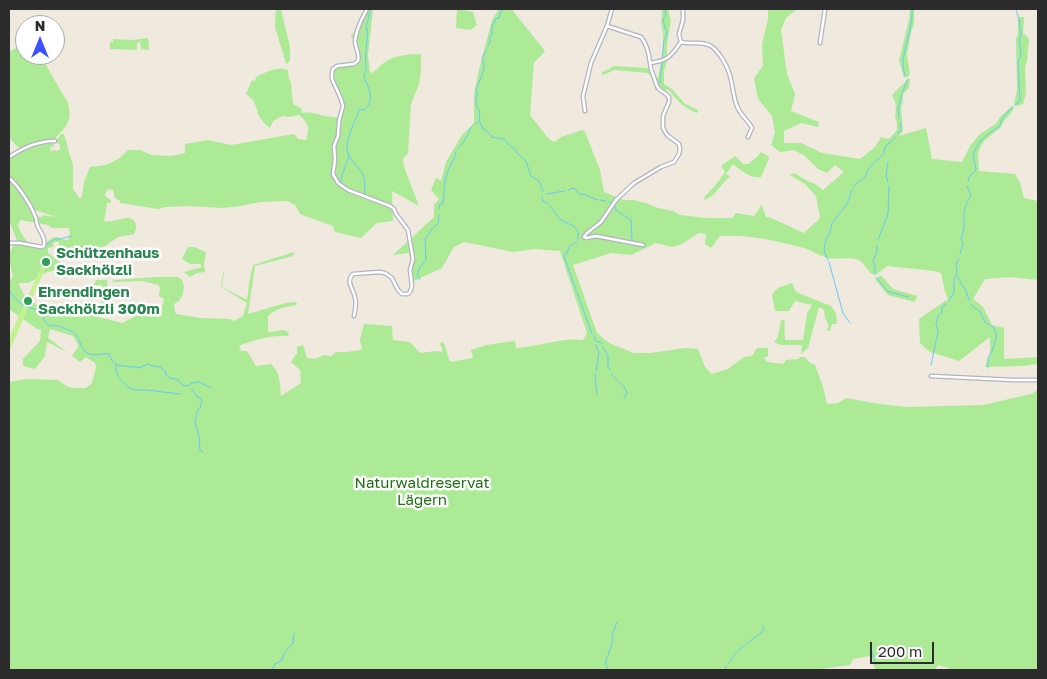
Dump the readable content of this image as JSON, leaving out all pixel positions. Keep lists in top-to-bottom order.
{
  "parks": ["Naturwaldreservat Lägern"],
  "places": ["Schützenhaus Sackhölzli", "Ehrendingen Sackhölzli 300m"],
  "scale_bar": "200 m",
  "north": "top"
}
